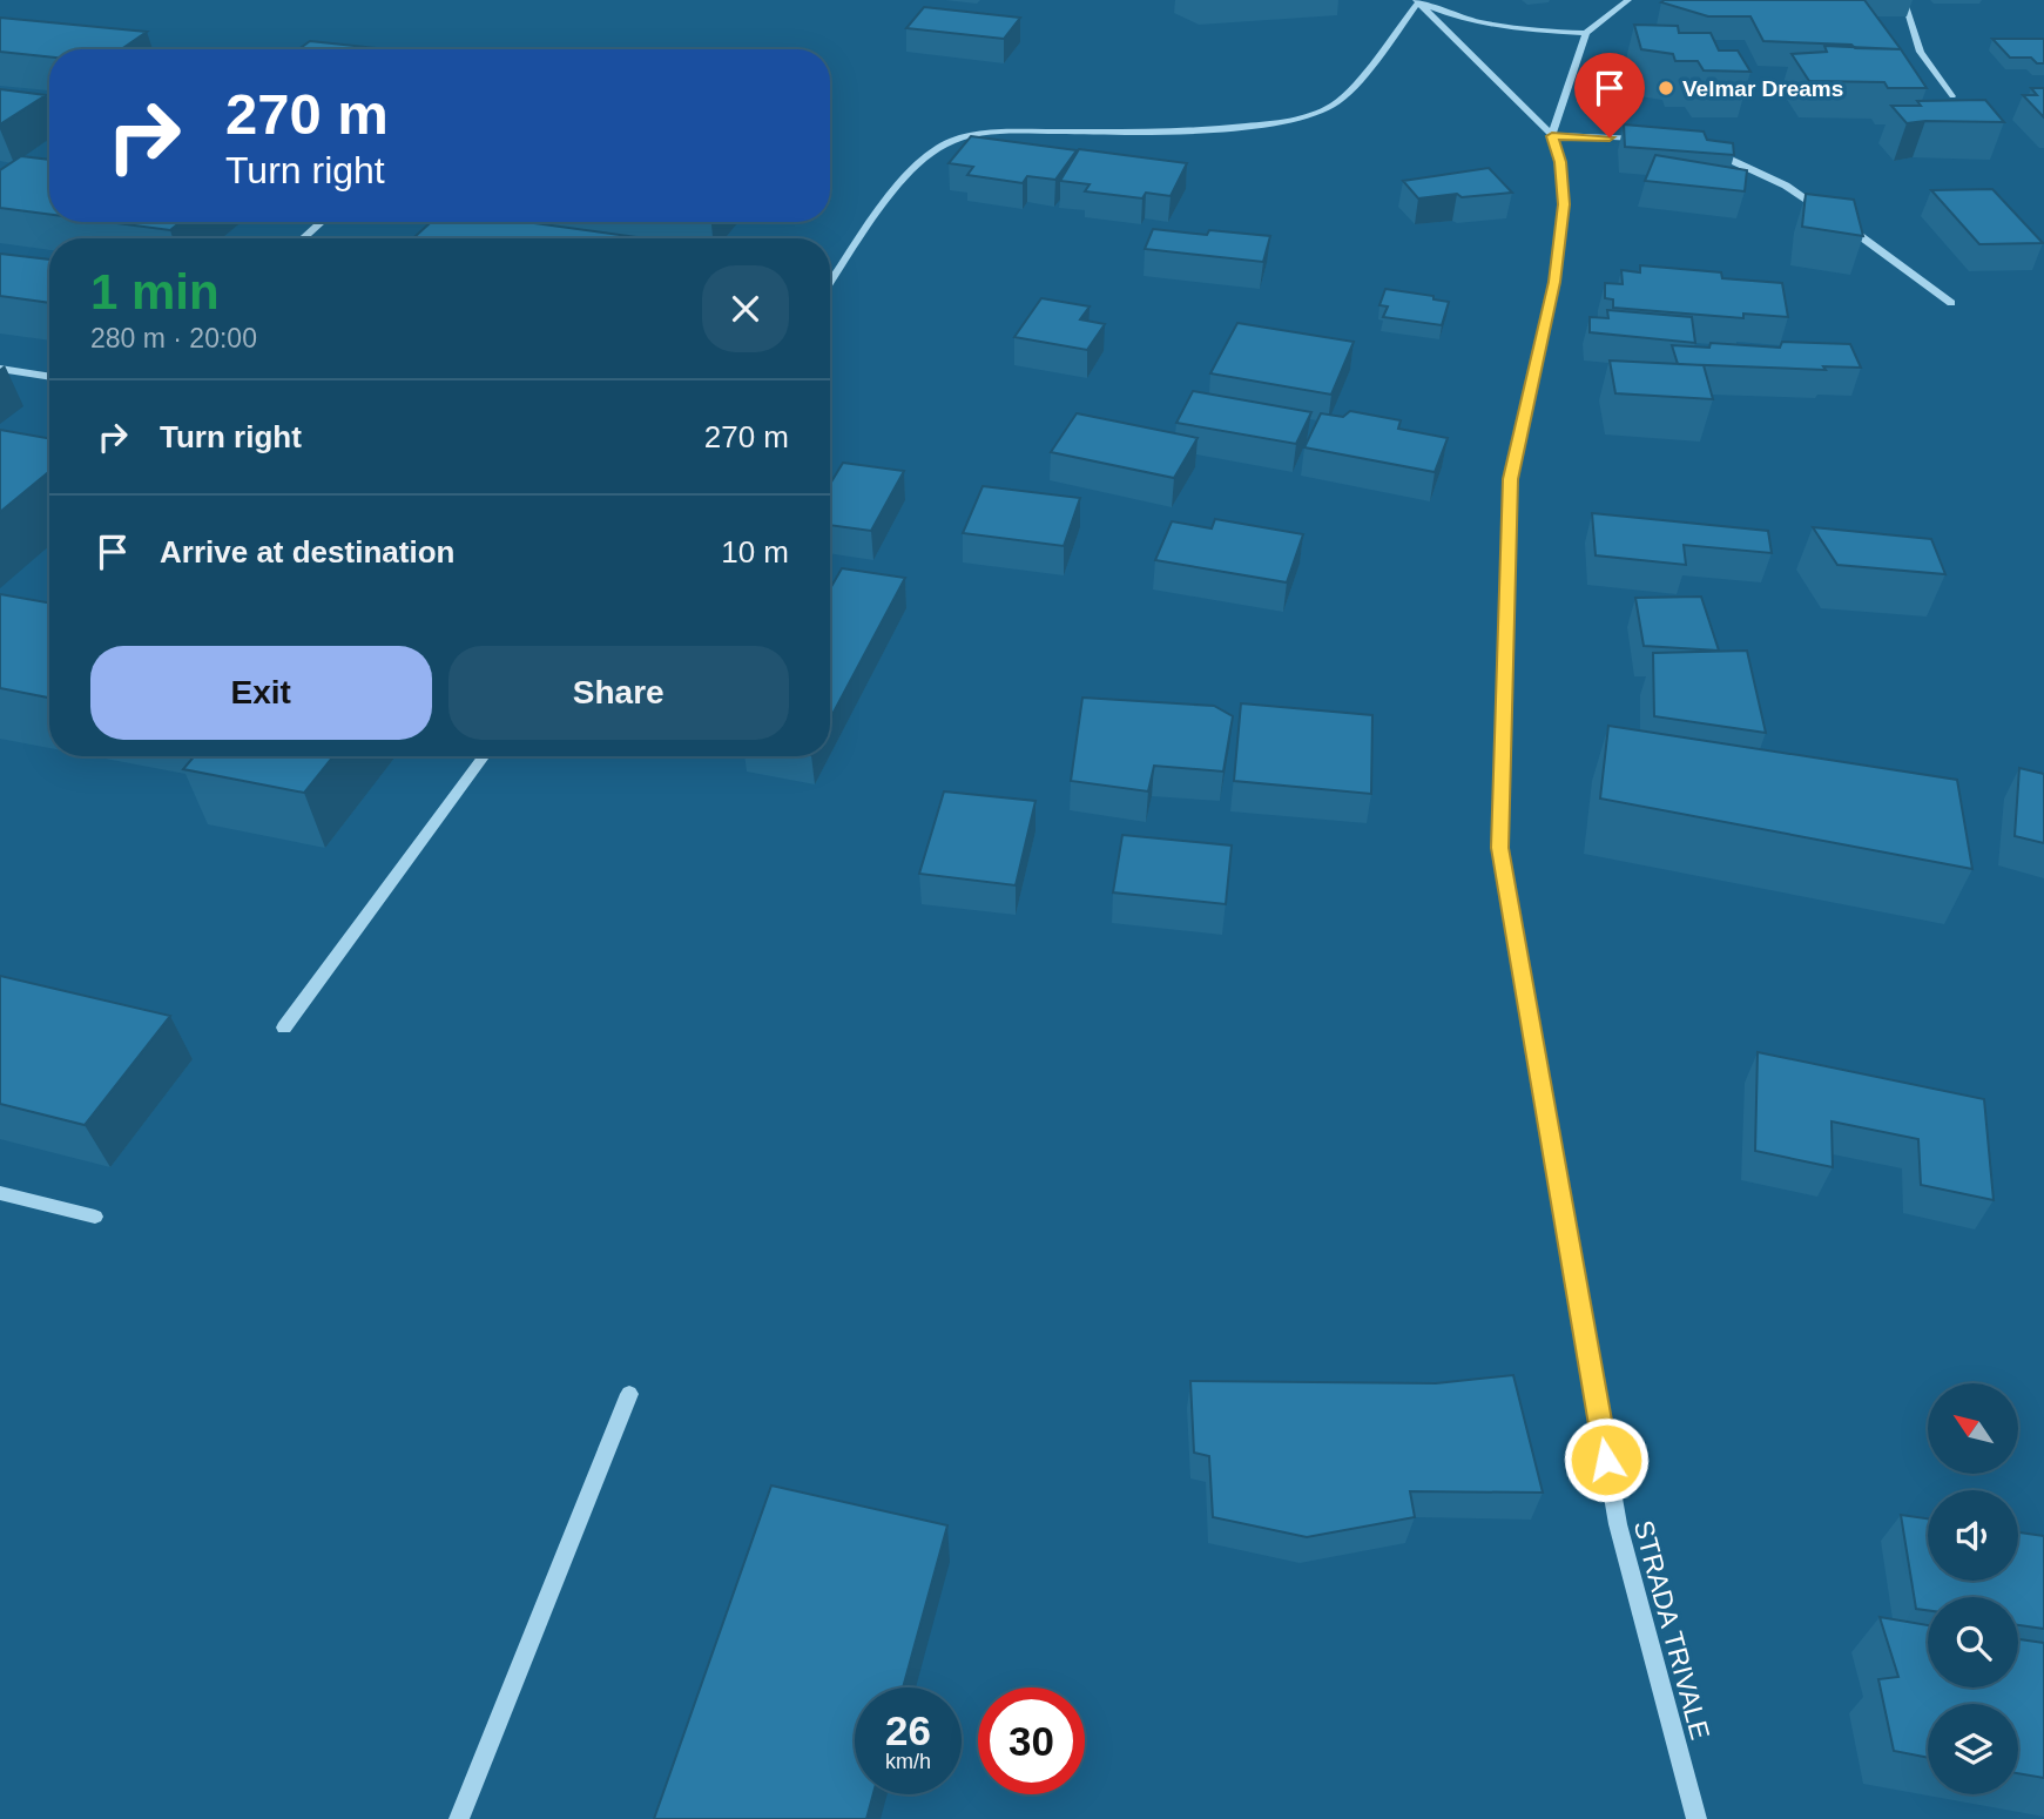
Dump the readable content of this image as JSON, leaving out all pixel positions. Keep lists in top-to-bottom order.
{
  "streets": {
    "street": ["STRADA TRIVALE"]
  },
  "places": ["Velmar Dreams"],
  "north": "top left",
  "page": {
    "turn": ["270 m", "Turn right"],
    "heading": ["1 min", "280 m · 20:00"],
    "list": [
      {
        "name": "Turn right",
        "value": "270 m"
      },
      {
        "name": "Arrive at destination",
        "value": "10 m"
      }
    ],
    "buttons": ["Exit", "Share"],
    "speed": "26 km/h",
    "limit": "30"
  }
}
